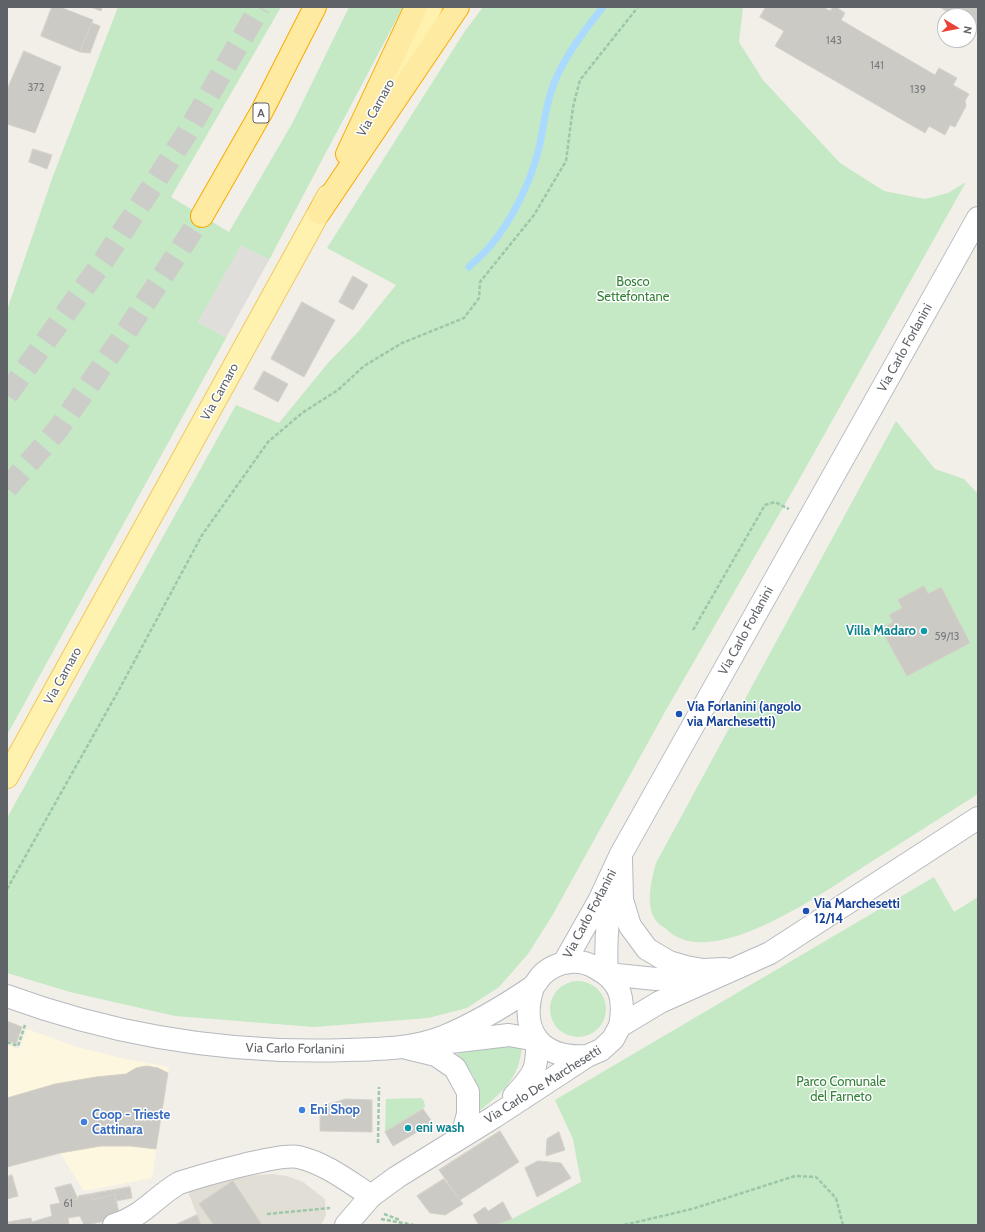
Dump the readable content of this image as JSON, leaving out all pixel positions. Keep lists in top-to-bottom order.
{
  "streets": {
    "highway": ["A"],
    "main road": ["Via Carnaro", "Via Carlo Forlanini", "Via Carlo De Marchesetti"]
  },
  "crossings": [
    ["Via Carlo Forlanini", "Via Carlo De Marchesetti"]
  ],
  "parks": ["Bosco Settefontane", "Parco Comunale del Farneto"],
  "places": [
    "Villa Madaro",
    "Via Forlanini (angolo via Marchesetti)",
    "Via Marchesetti 12/14",
    "Eni Shop",
    "Coop - Trieste Cattinara",
    "eni wash"
  ],
  "house_numbers": [
    "143",
    "141",
    "372",
    "139",
    "59/13",
    "61"
  ],
  "north": "right"
}
